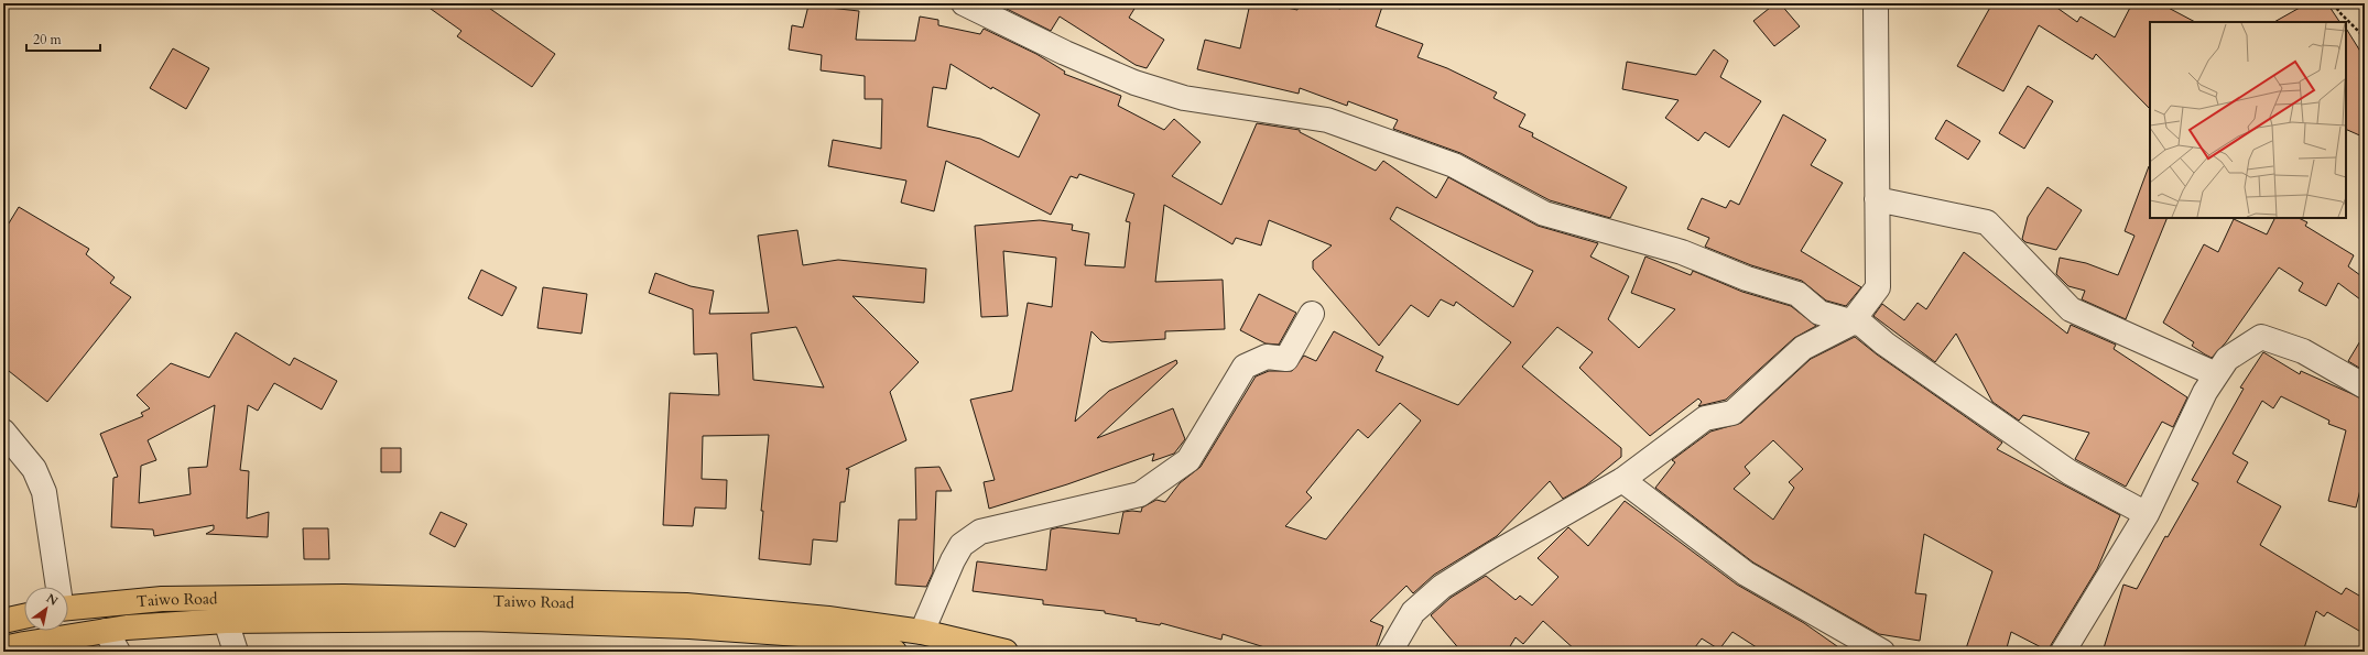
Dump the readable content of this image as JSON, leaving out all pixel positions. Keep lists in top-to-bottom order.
{
  "streets": {
    "main road": ["Taiwo Road"]
  },
  "scale_bar": "20 m",
  "north": "top right"
}
